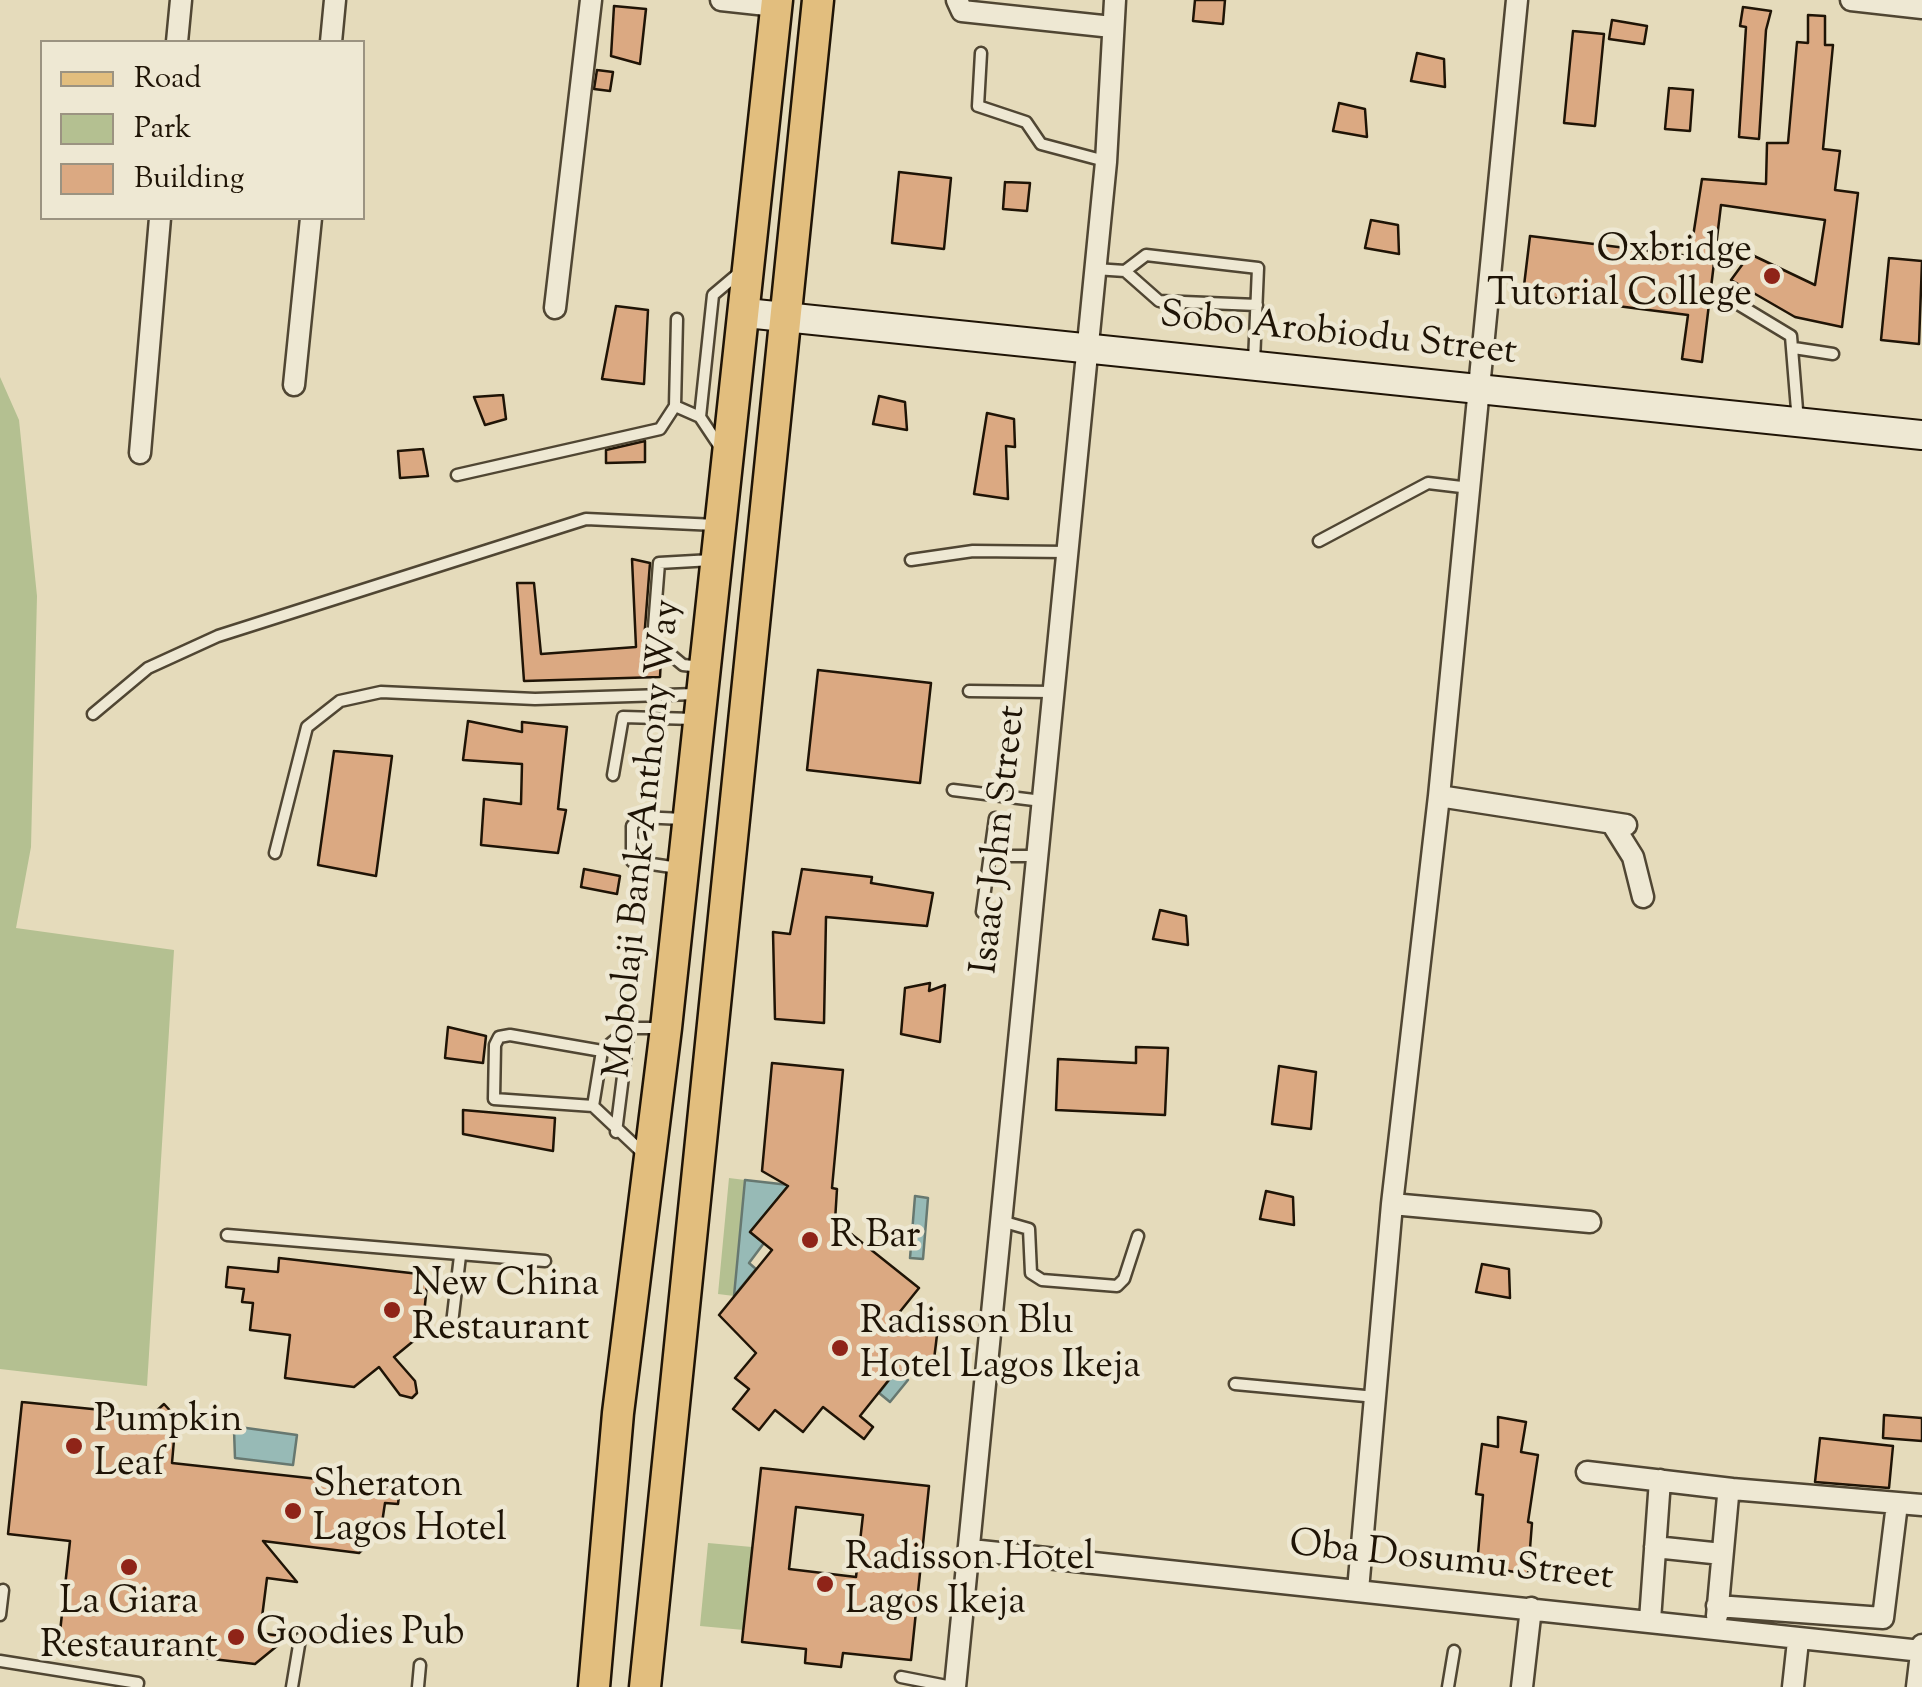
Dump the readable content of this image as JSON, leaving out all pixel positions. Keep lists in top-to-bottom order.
{
  "streets": {
    "main road": ["Mobolaji Bank-Anthony Way"],
    "street": ["Sobo Arobiodu Street", "Isaac John Street", "Oba Dosumu Street"]
  },
  "crossings": [
    ["Sobo Arobiodu Street", "Mobolaji Bank-Anthony Way"],
    ["Sobo Arobiodu Street", "Isaac John Street"],
    ["Isaac John Street", "Oba Dosumu Street"]
  ],
  "places": [
    "Oxbridge Tutorial College",
    "R Bar",
    "New China Restaurant",
    "Radisson Blu Hotel Lagos Ikeja",
    "Pumpkin Leaf",
    "Sheraton Lagos Hotel",
    "La Giara Restaurant",
    "Radisson Hotel Lagos Ikeja",
    "Goodies Pub"
  ],
  "legend": ["Road", "Park", "Building"]
}
